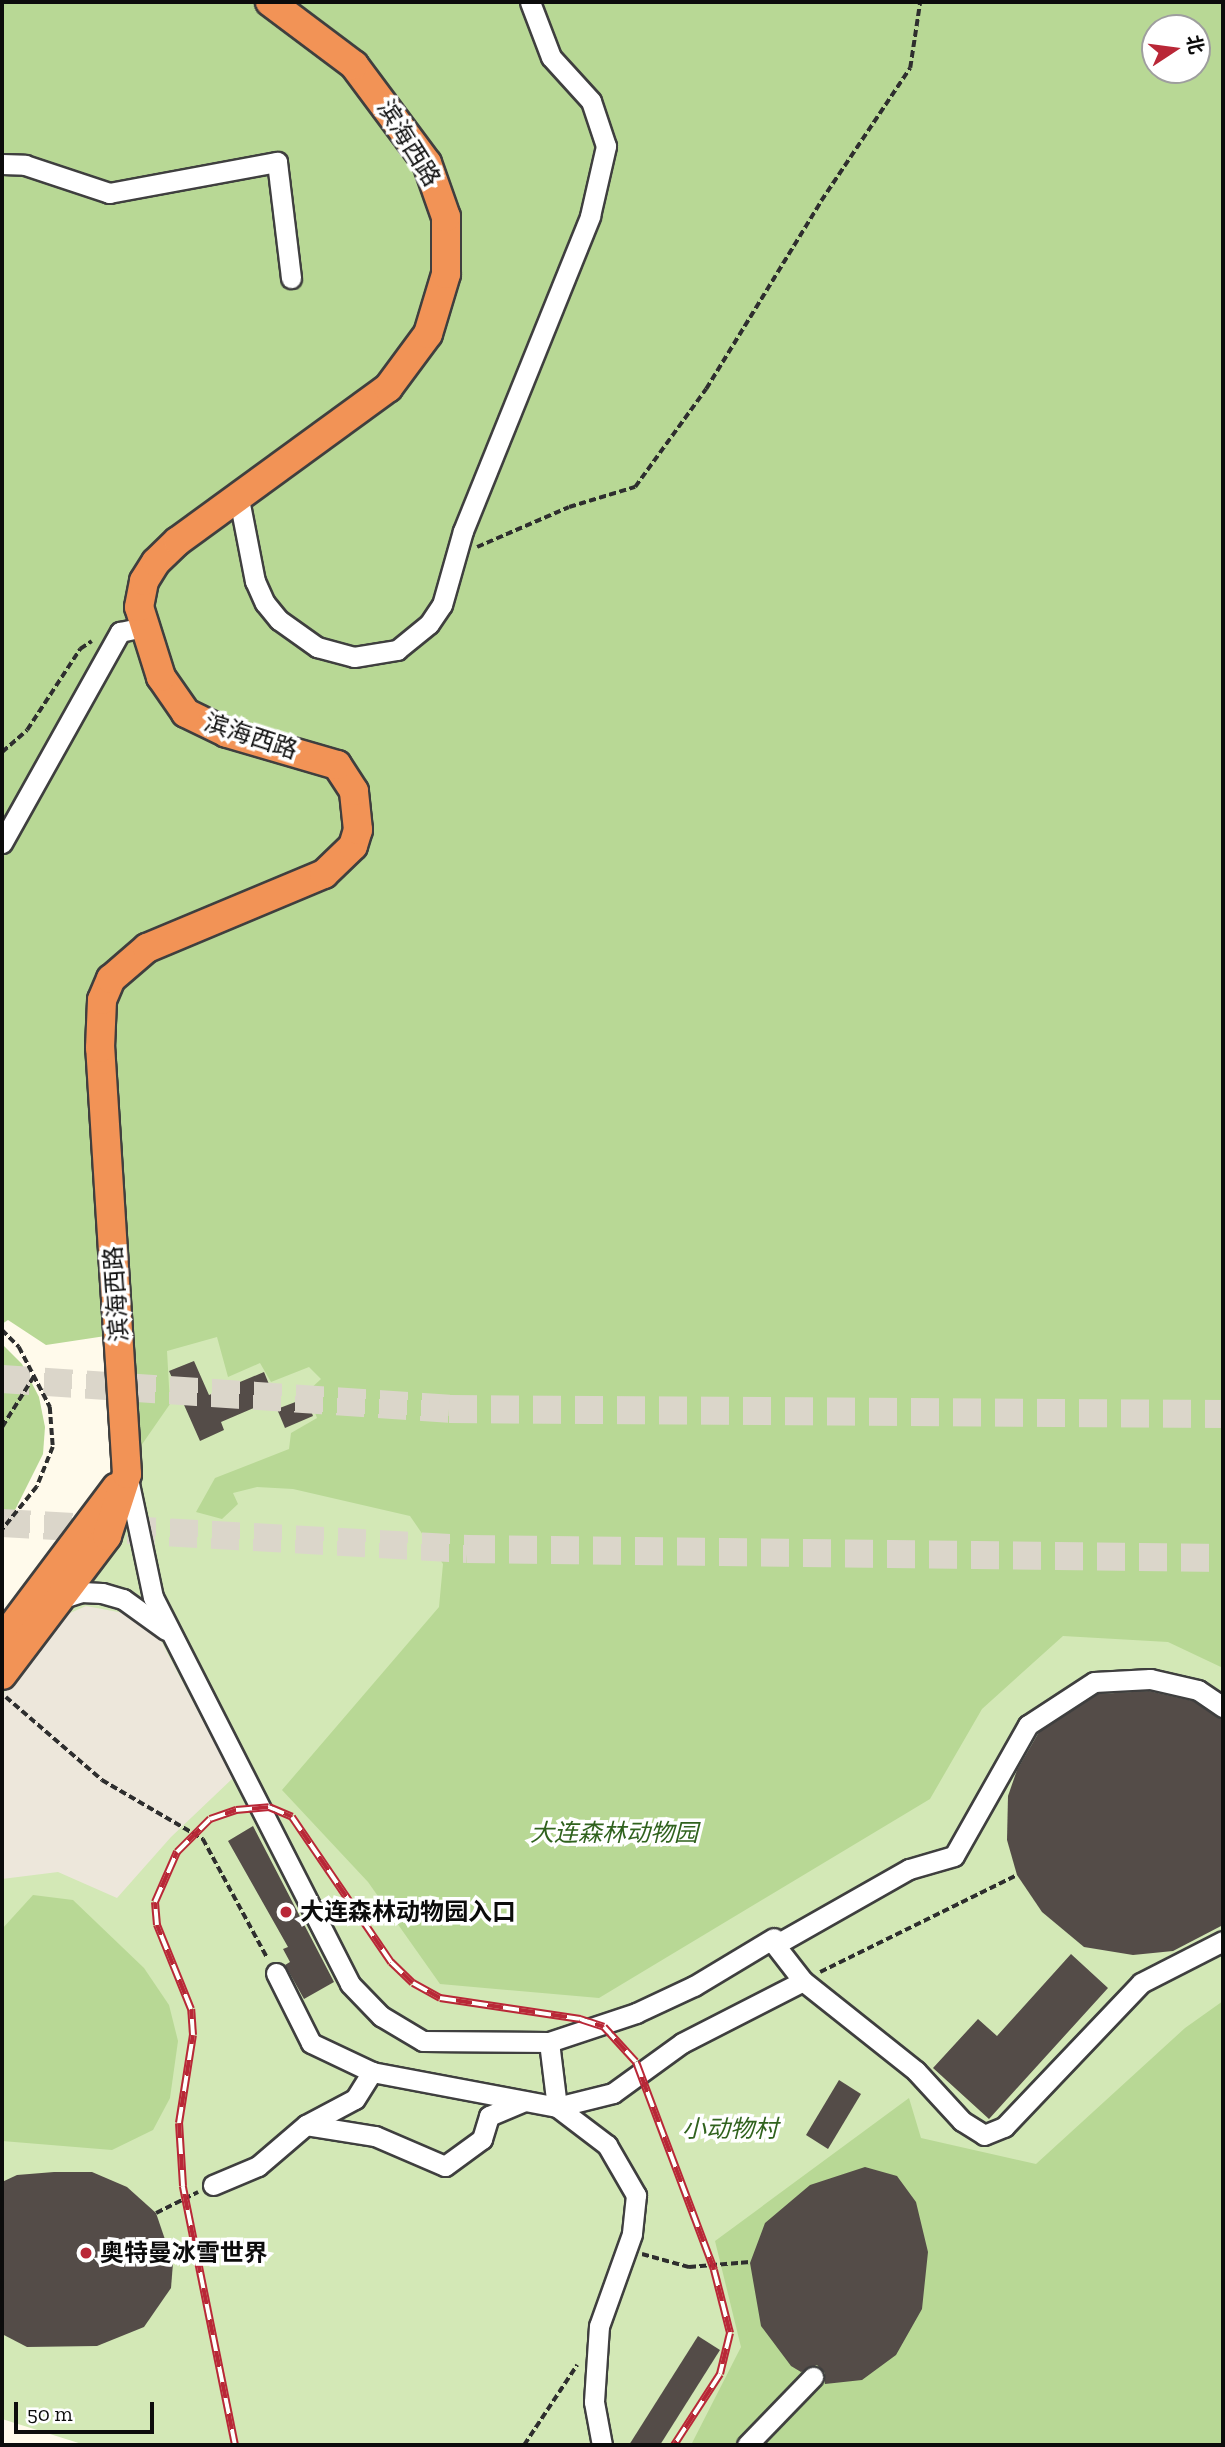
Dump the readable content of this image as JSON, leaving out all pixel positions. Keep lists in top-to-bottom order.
{
  "streets": {
    "highway": ["滨海西路"]
  },
  "parks": ["大连森林动物园", "小动物村"],
  "places": ["大连森林动物园入口", "奥特曼冰雪世界"],
  "scale_bar": "50 m",
  "north": "right"
}
